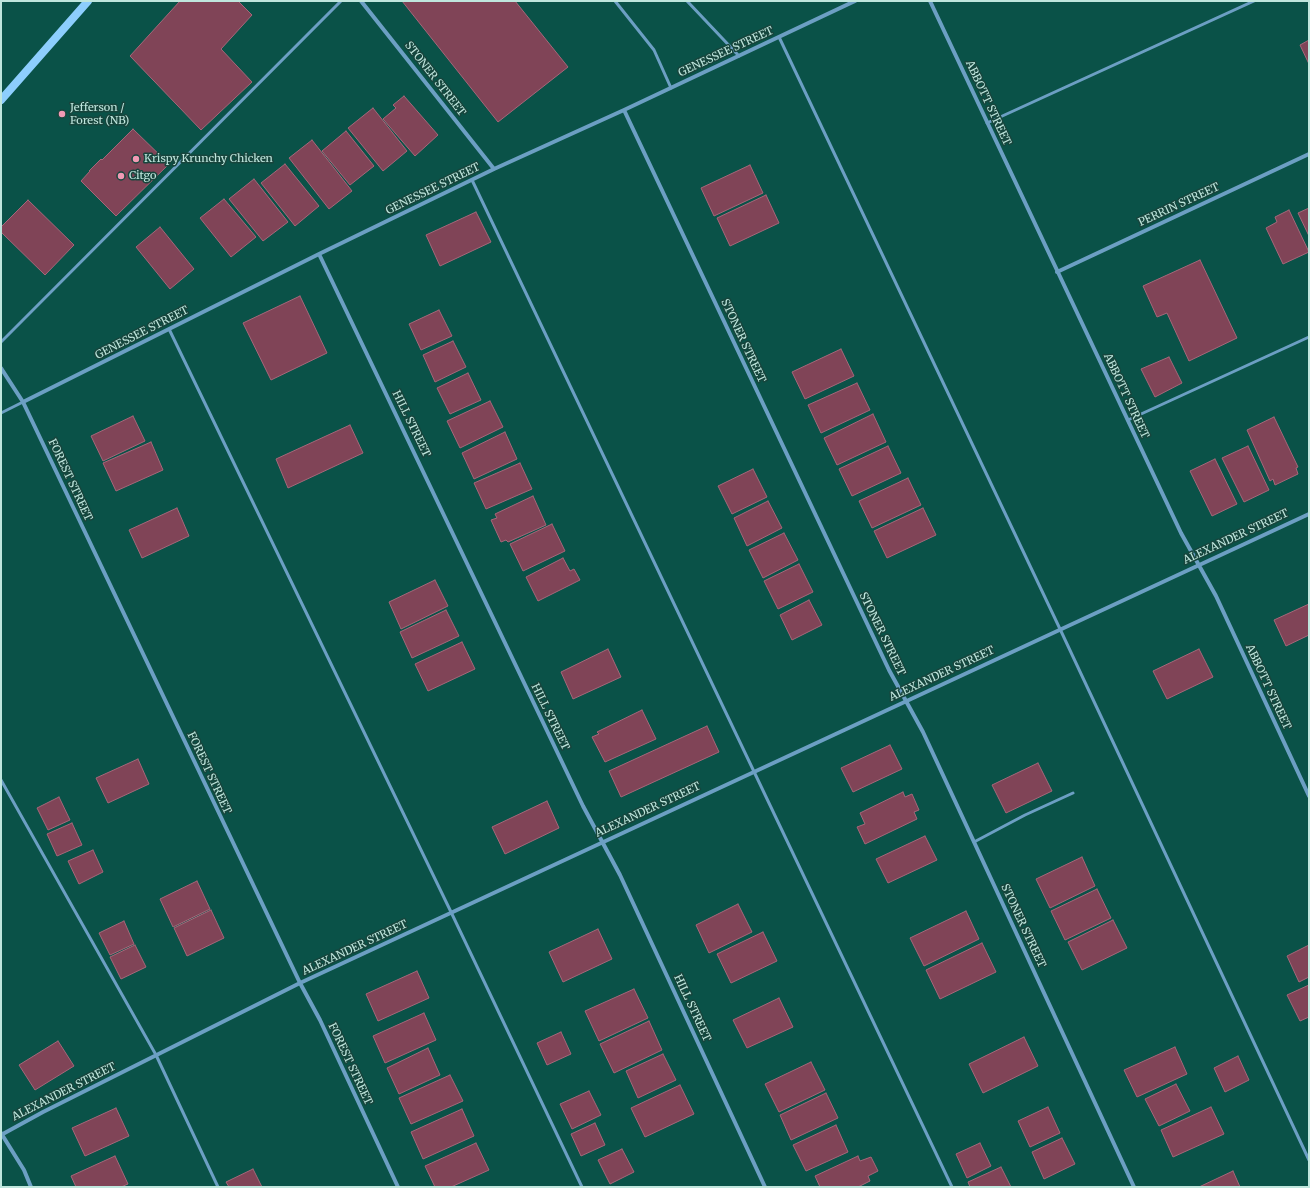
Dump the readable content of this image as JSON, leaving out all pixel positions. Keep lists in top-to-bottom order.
{
  "streets": {
    "street": [
      "GENESSEE STREET",
      "STONER STREET",
      "ABBOTT STREET",
      "PERRIN STREET",
      "HILL STREET",
      "FOREST STREET",
      "ALEXANDER STREET"
    ]
  },
  "crossings": [
    ["GENESSEE STREET", "STONER STREET"],
    ["GENESSEE STREET", "HILL STREET"],
    ["GENESSEE STREET", "FOREST STREET"],
    ["STONER STREET", "ALEXANDER STREET"],
    ["ABBOTT STREET", "PERRIN STREET"],
    ["ABBOTT STREET", "ALEXANDER STREET"],
    ["HILL STREET", "ALEXANDER STREET"],
    ["FOREST STREET", "ALEXANDER STREET"]
  ],
  "places": ["Jefferson / Forest (NB)", "Krispy Krunchy Chicken", "Citgo"]
}
